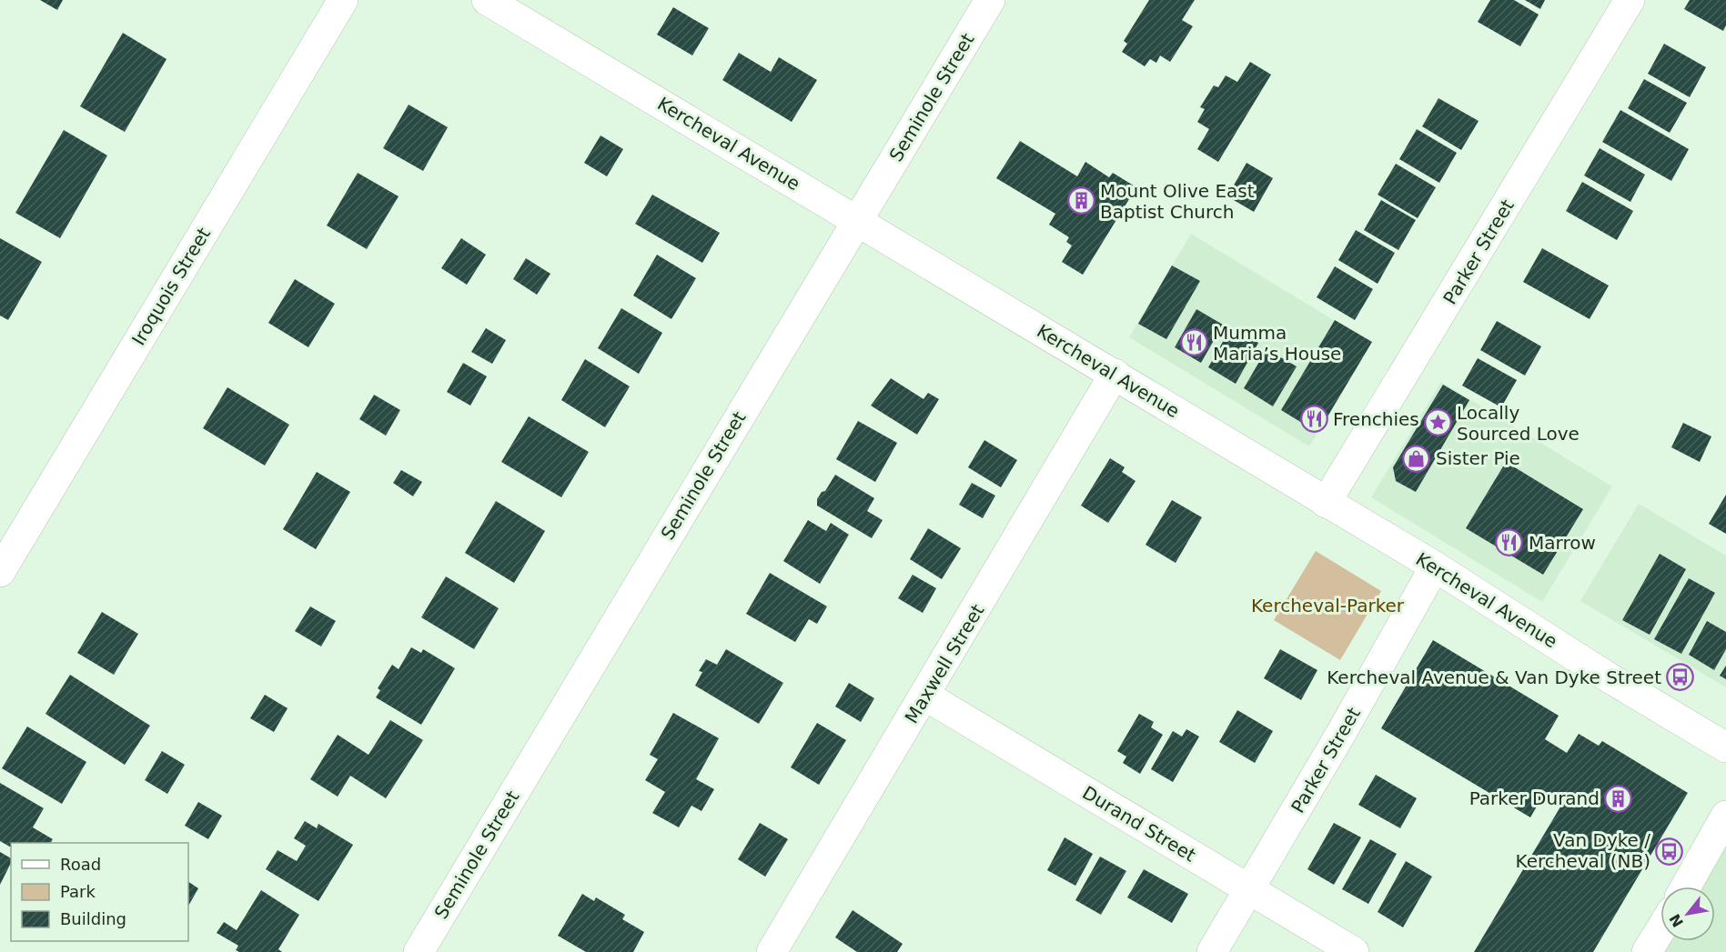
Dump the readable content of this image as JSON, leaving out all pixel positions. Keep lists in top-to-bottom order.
{
  "streets": {
    "street": [
      "Seminole Street",
      "Kercheval Avenue",
      "Parker Street",
      "Iroquois Street",
      "Maxwell Street",
      "Durand Street"
    ]
  },
  "crossings": [
    ["Seminole Street", "Kercheval Avenue"],
    ["Kercheval Avenue", "Parker Street"],
    ["Kercheval Avenue", "Maxwell Street"],
    ["Parker Street", "Durand Street"],
    ["Maxwell Street", "Durand Street"]
  ],
  "parks": ["Kercheval-Parker"],
  "places": {
    "building": ["Mount Olive East Baptist Church", "Parker Durand"],
    "restaurant": ["Mumma Maria’s House", "Frenchies", "Marrow"],
    "place": ["Locally Sourced Love"],
    "shop": ["Sister Pie"],
    "bus stop": ["Kercheval Avenue & Van Dyke Street", "Van Dyke / Kercheval (NB)"]
  },
  "legend": ["Road", "Park", "Building"],
  "north": "bottom left"
}
